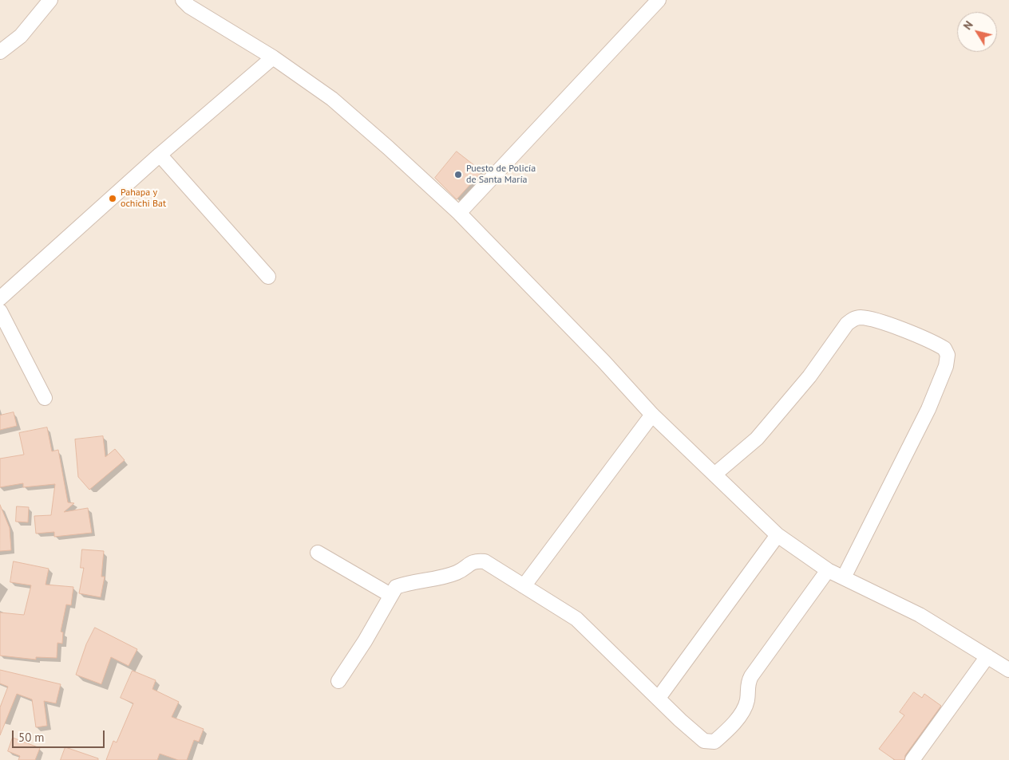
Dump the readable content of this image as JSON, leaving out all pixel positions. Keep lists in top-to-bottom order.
{
  "places": ["Puesto de Policía de Santa María", "Pahapa y ochichi Bat"],
  "scale_bar": "50 m",
  "north": "top left"
}
